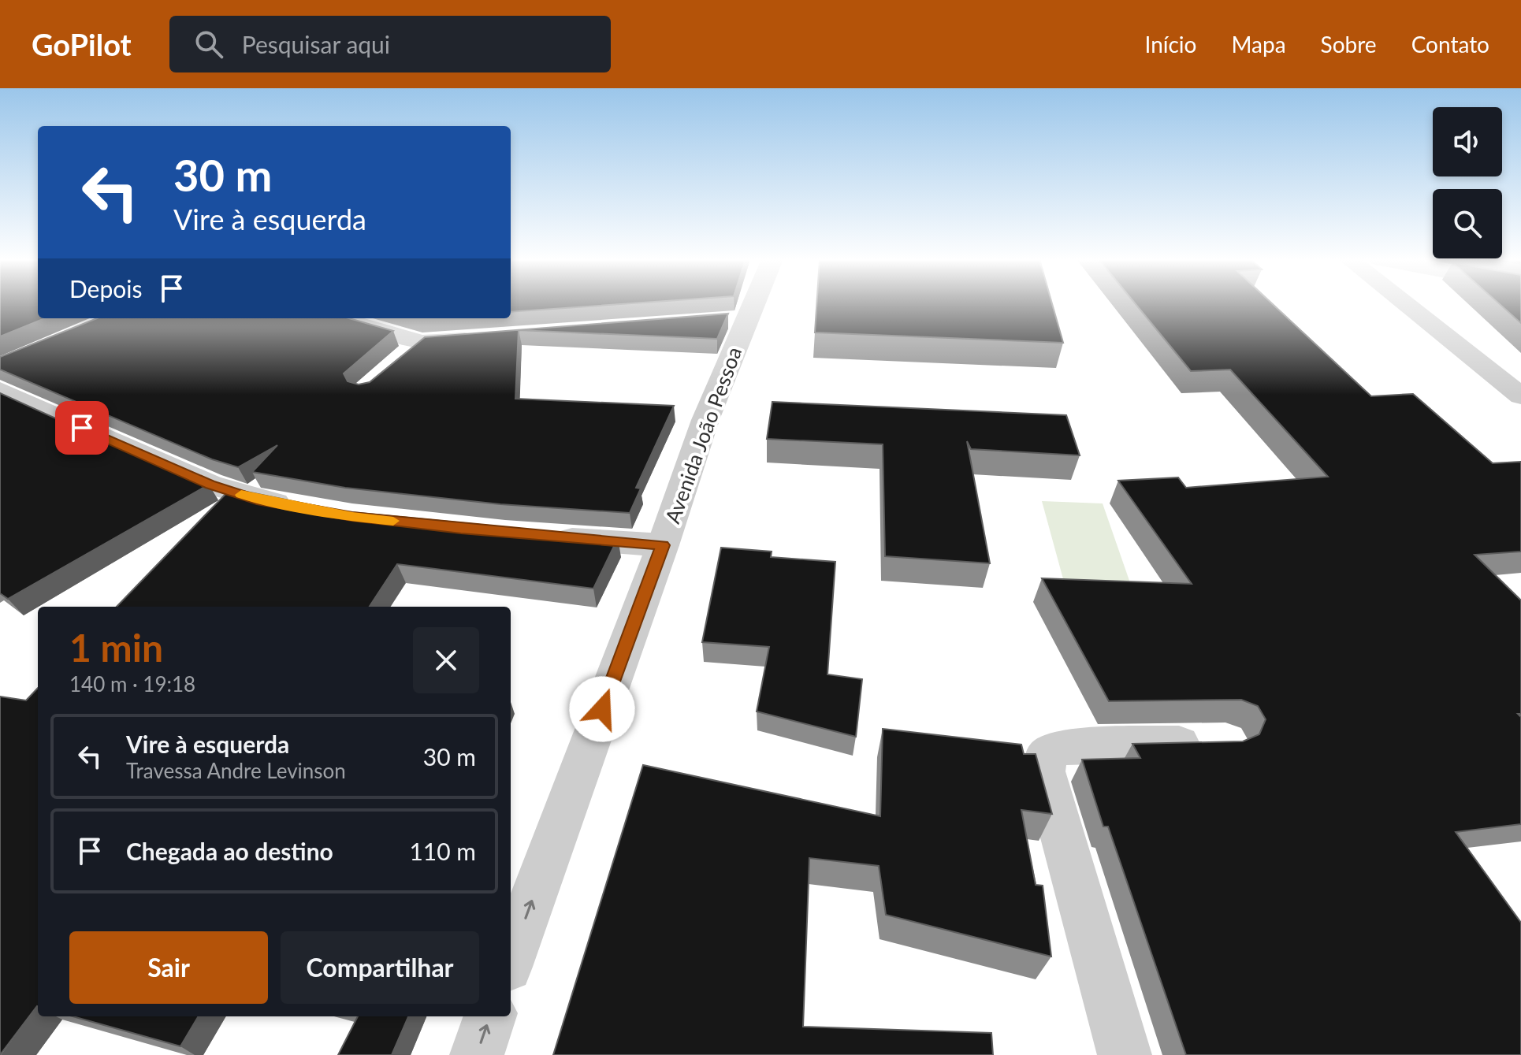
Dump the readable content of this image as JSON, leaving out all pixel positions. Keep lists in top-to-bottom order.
{
  "streets": {
    "street": ["Avenida João Pessoa"]
  },
  "one_way": ["Avenida João Pessoa"],
  "page": {
    "header": "GoPilot",
    "search": "Pesquisar aqui",
    "nav": [
      "Início",
      "Mapa",
      "Sobre",
      "Contato"
    ],
    "turn": ["30 m", "Vire à esquerda"],
    "then": "Depois",
    "heading": ["1 min", "140 m · 19:18"],
    "list": [
      {
        "name": "Vire à esquerda",
        "note": "Travessa Andre Levinson",
        "value": "30 m"
      },
      {
        "name": "Chegada ao destino",
        "value": "110 m"
      }
    ],
    "buttons": ["Sair", "Compartilhar"]
  }
}
